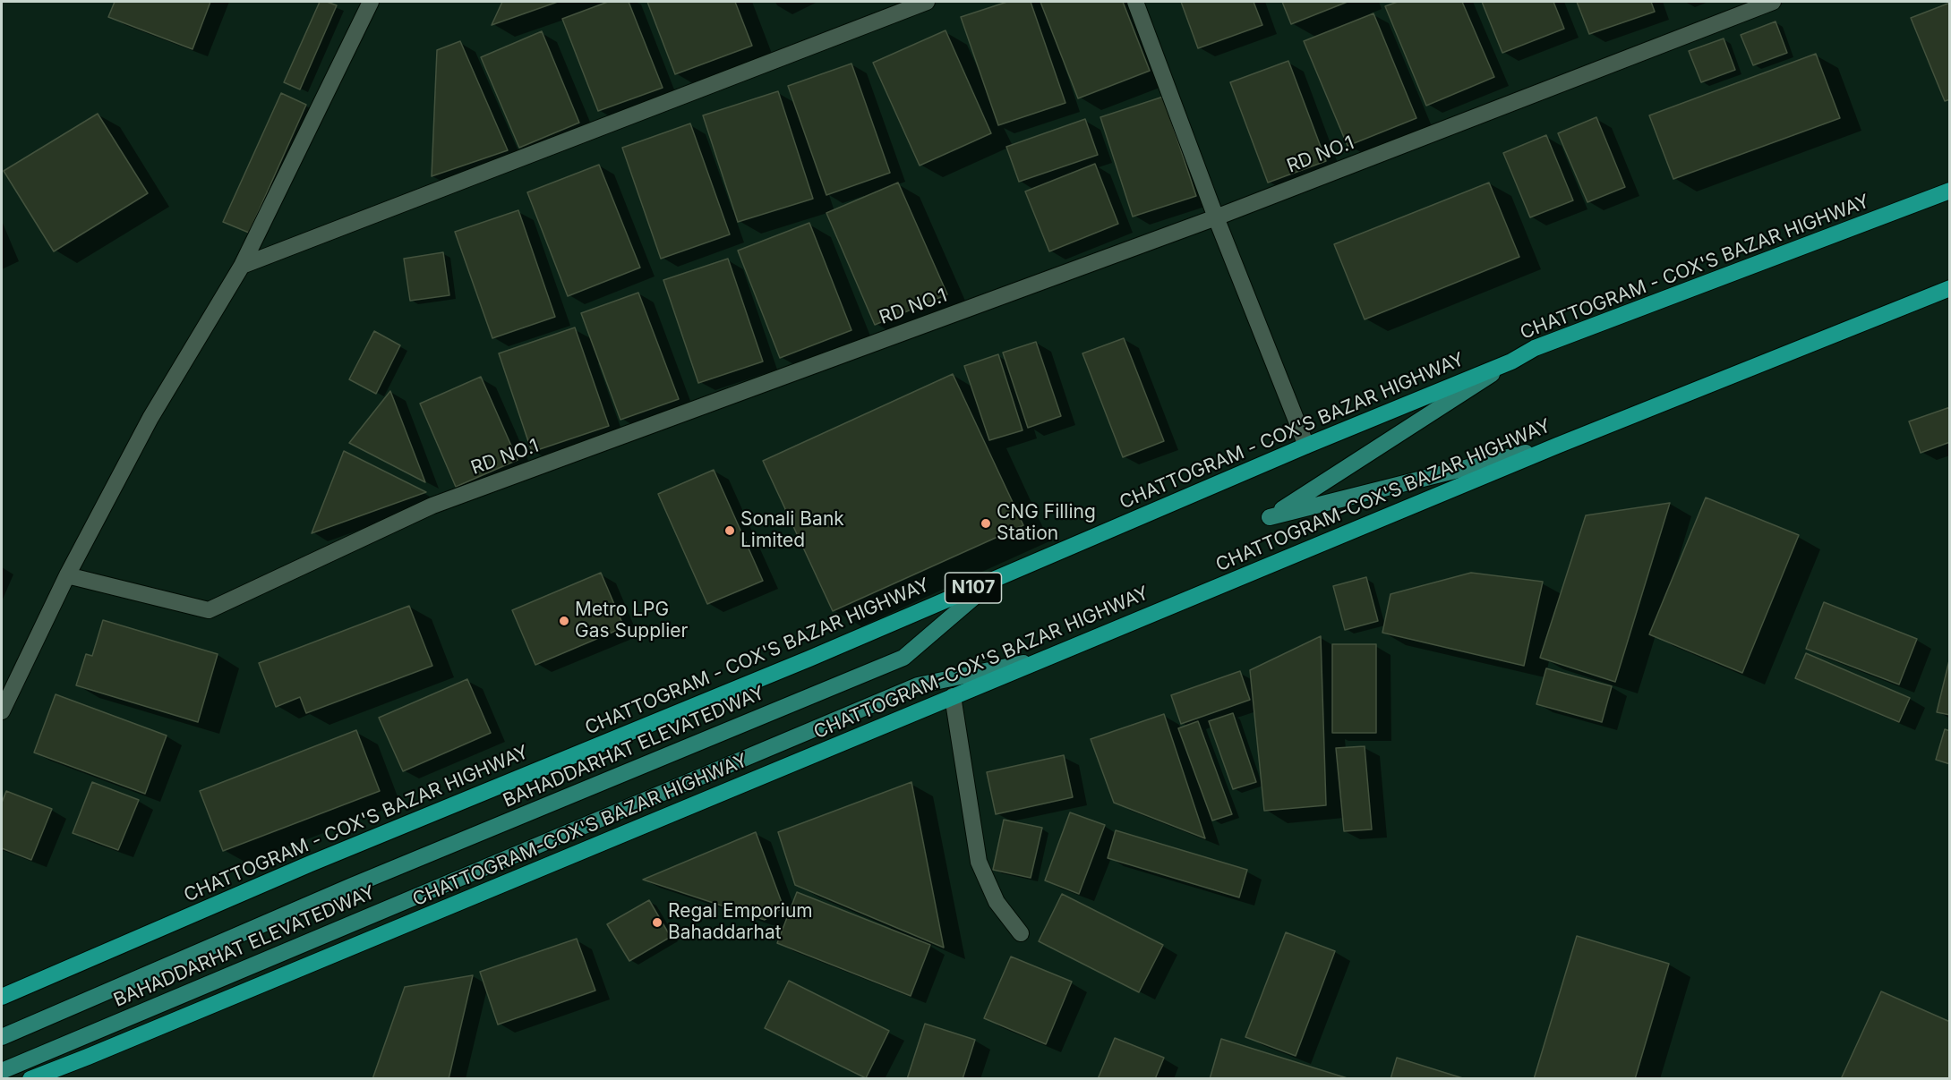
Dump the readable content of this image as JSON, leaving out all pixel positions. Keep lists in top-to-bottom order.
{
  "streets": {
    "highway": ["CHATTOGRAM - COX'S BAZAR HIGHWAY", "CHATTOGRAM-COX'S BAZAR HIGHWAY", "N107"],
    "main road": ["BAHADDARHAT ELEVATEDWAY"],
    "street": ["RD NO.1"]
  },
  "crossings": [
    ["CHATTOGRAM - COX'S BAZAR HIGHWAY", "BAHADDARHAT ELEVATEDWAY"],
    ["CHATTOGRAM-COX'S BAZAR HIGHWAY", "BAHADDARHAT ELEVATEDWAY"]
  ],
  "places": [
    "CNG Filling Station",
    "Sonali Bank Limited",
    "Metro LPG Gas Supplier",
    "Regal Emporium Bahaddarhat"
  ]
}
